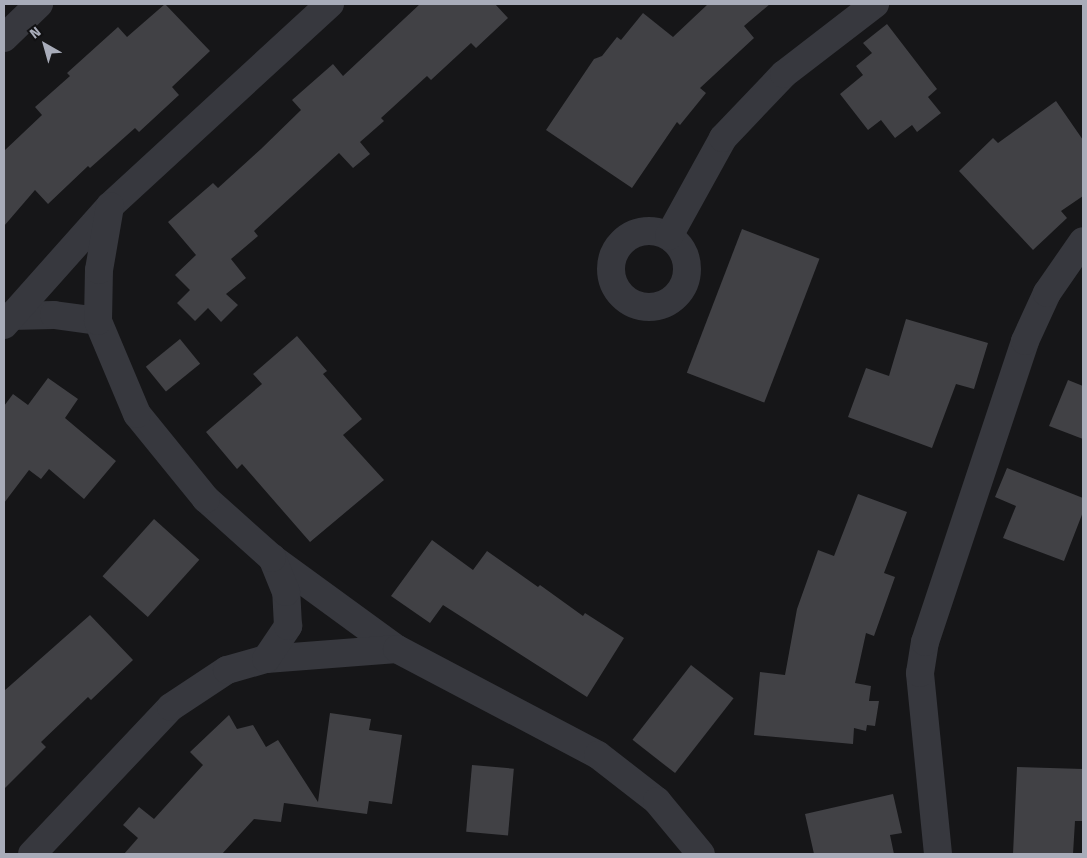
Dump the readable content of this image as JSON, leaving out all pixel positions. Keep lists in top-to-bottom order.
{
  "north": "top left"
}
